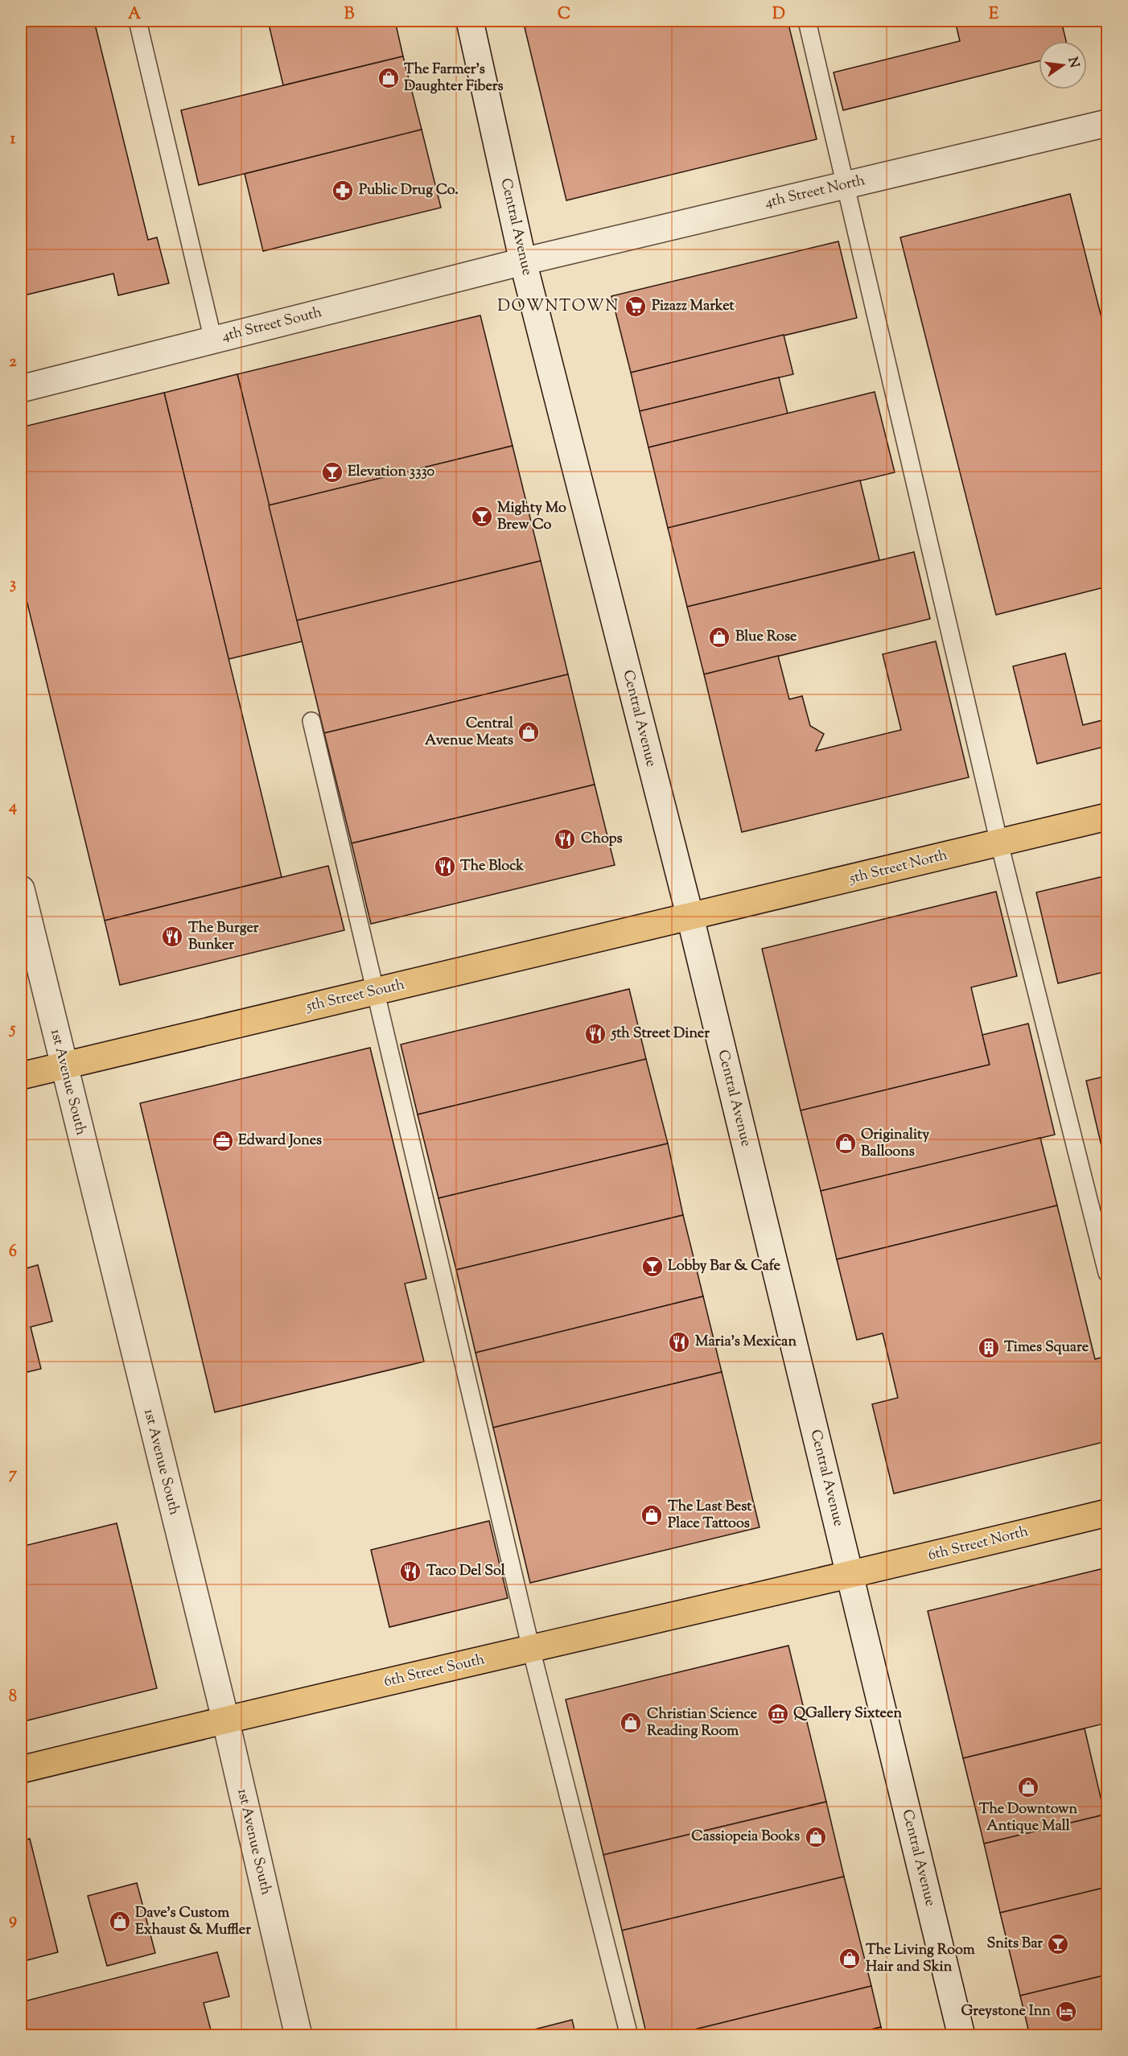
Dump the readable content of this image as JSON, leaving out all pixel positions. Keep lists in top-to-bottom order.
{
  "streets": {
    "main road": [
      "5th Street North",
      "5th Street South",
      "6th Street North",
      "6th Street South"
    ],
    "street": [
      "4th Street North",
      "Central Avenue",
      "4th Street South",
      "1st Avenue South"
    ]
  },
  "crossings": [
    ["4th Street North", "Central Avenue"],
    ["4th Street North", "4th Street South"],
    ["Central Avenue", "4th Street South"],
    ["Central Avenue", "5th Street North"],
    ["Central Avenue", "5th Street South"],
    ["Central Avenue", "6th Street North"],
    ["Central Avenue", "6th Street South"],
    ["5th Street North", "5th Street South"],
    ["5th Street South", "1st Avenue South"],
    ["1st Avenue South", "6th Street South"],
    ["6th Street North", "6th Street South"]
  ],
  "districts": ["DOWNTOWN"],
  "places": {
    "shop": [
      "The Farmer's Daughter Fibers",
      "Blue Rose",
      "Central Avenue Meats",
      "Originality Balloons",
      "The Last Best Place Tattoos",
      "Christian Science Reading Room",
      "The Downtown Antique Mall",
      "Cassiopeia Books",
      "Dave's Custom Exhaust & Muffler",
      "The Living Room Hair and Skin"
    ],
    "pharmacy": ["Public Drug Co."],
    "supermarket": ["Pizazz Market"],
    "bar": [
      "Elevation 3330",
      "Mighty Mo Brew Co",
      "Lobby Bar & Cafe",
      "Snits Bar"
    ],
    "restaurant": [
      "Chops",
      "The Block",
      "The Burger Bunker",
      "5th Street Diner",
      "Maria's Mexican",
      "Taco Del Sol"
    ],
    "office": ["Edward Jones"],
    "building": ["Times Square"],
    "museum": ["QGallery Sixteen"],
    "hotel": ["Greystone Inn"]
  },
  "north": "right",
  "grid": {
    "columns": [
      "A",
      "B",
      "C",
      "D",
      "E"
    ],
    "rows": [
      "1",
      "2",
      "3",
      "4",
      "5",
      "6",
      "7",
      "8",
      "9"
    ]
  }
}
